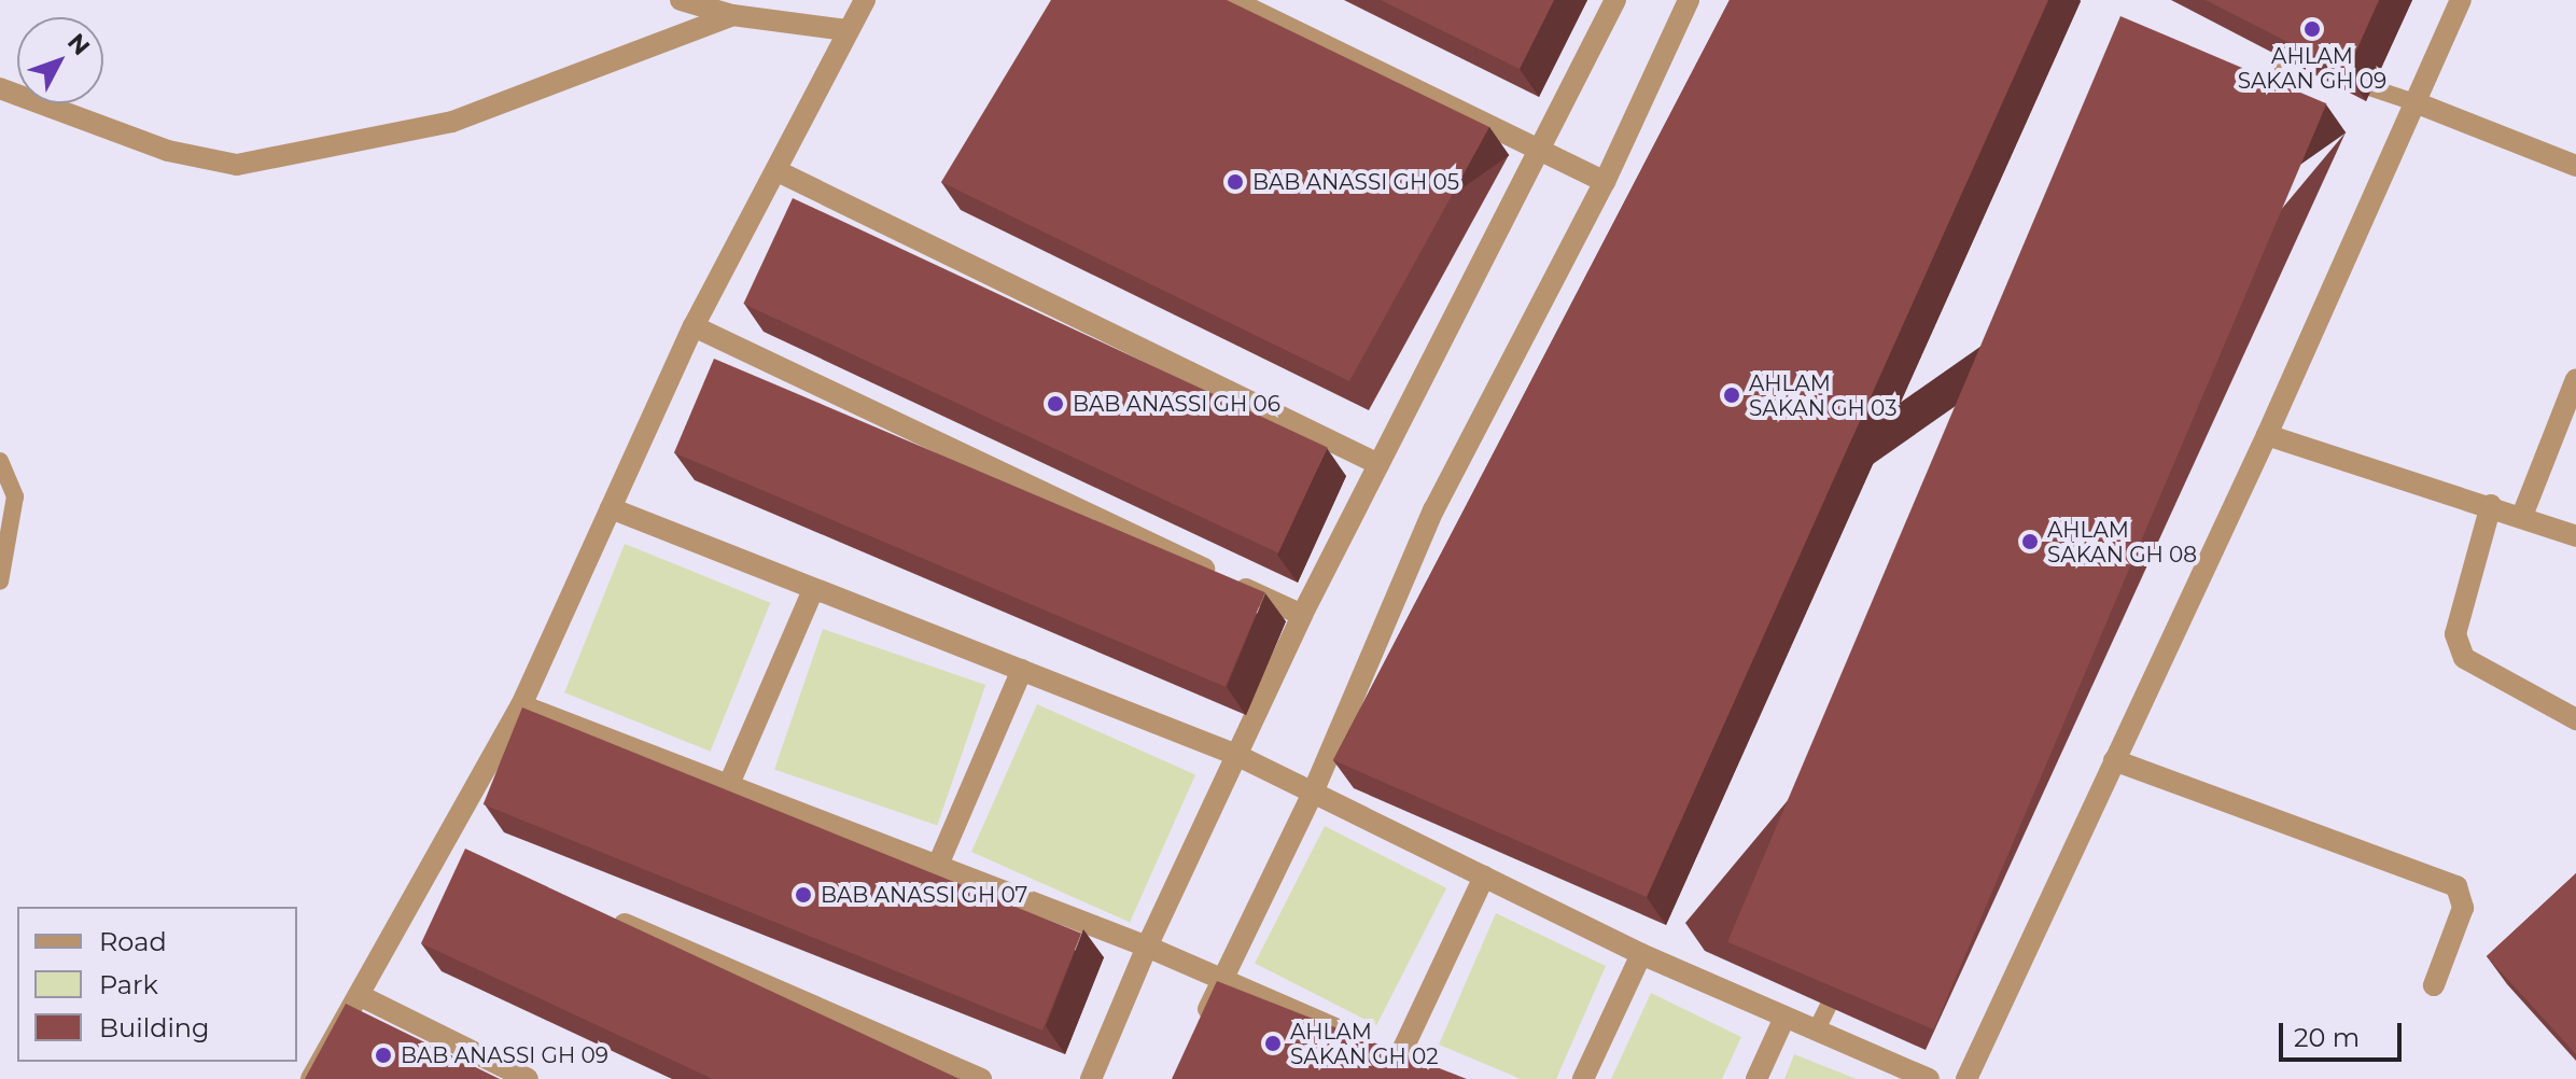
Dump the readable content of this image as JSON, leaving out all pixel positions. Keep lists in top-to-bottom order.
{
  "places": [
    "AHLAM SAKAN GH 09",
    "BAB ANASSI GH 05",
    "AHLAM SAKAN GH 03",
    "BAB ANASSI GH 06",
    "AHLAM SAKAN GH 08",
    "BAB ANASSI GH 07",
    "AHLAM SAKAN GH 02",
    "BAB ANASSI GH 09"
  ],
  "legend": ["Road", "Park", "Building"],
  "scale_bar": "20 m",
  "north": "top right"
}
